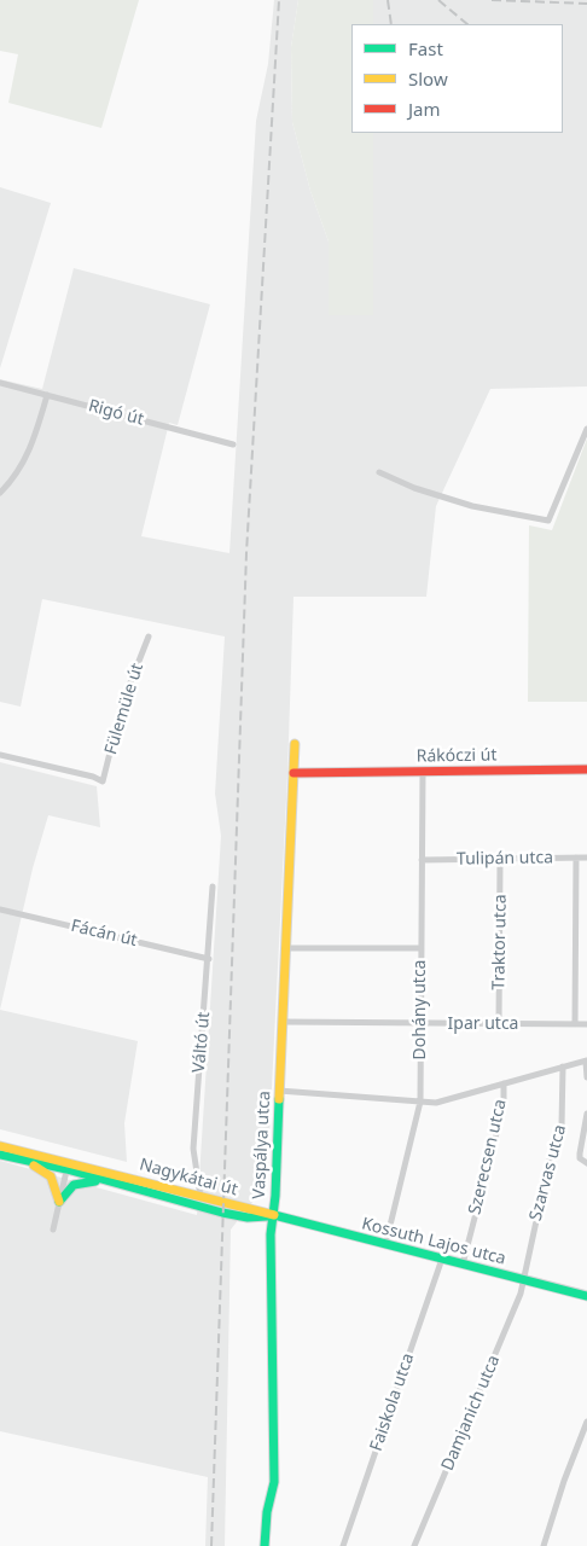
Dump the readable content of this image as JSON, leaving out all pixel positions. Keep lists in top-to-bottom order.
{
  "streets": {
    "street": [
      "Rigó út",
      "Fülemüle út",
      "Rákóczi út",
      "Tulipán utca",
      "Fácán út",
      "Traktor utca",
      "Dohány utca",
      "Ipar utca",
      "Váltó út",
      "Vaspálya utca",
      "Szerecsen utca",
      "Szarvas utca",
      "Nagykátai út",
      "Kossuth Lajos utca",
      "Faiskola utca",
      "Damjanich utca"
    ]
  },
  "crossings": [
    ["Rákóczi út", "Dohány utca"],
    ["Rákóczi út", "Vaspálya utca"],
    ["Tulipán utca", "Traktor utca"],
    ["Tulipán utca", "Dohány utca"],
    ["Fácán út", "Váltó út"],
    ["Traktor utca", "Ipar utca"],
    ["Dohány utca", "Ipar utca"],
    ["Dohány utca", "Kossuth Lajos utca"],
    ["Ipar utca", "Vaspálya utca"],
    ["Váltó út", "Nagykátai út"],
    ["Vaspálya utca", "Nagykátai út"],
    ["Vaspálya utca", "Kossuth Lajos utca"],
    ["Szerecsen utca", "Kossuth Lajos utca"],
    ["Szarvas utca", "Kossuth Lajos utca"],
    ["Szarvas utca", "Damjanich utca"],
    ["Nagykátai út", "Kossuth Lajos utca"],
    ["Kossuth Lajos utca", "Faiskola utca"],
    ["Kossuth Lajos utca", "Damjanich utca"]
  ],
  "legend": ["Fast", "Slow", "Jam"]
}
